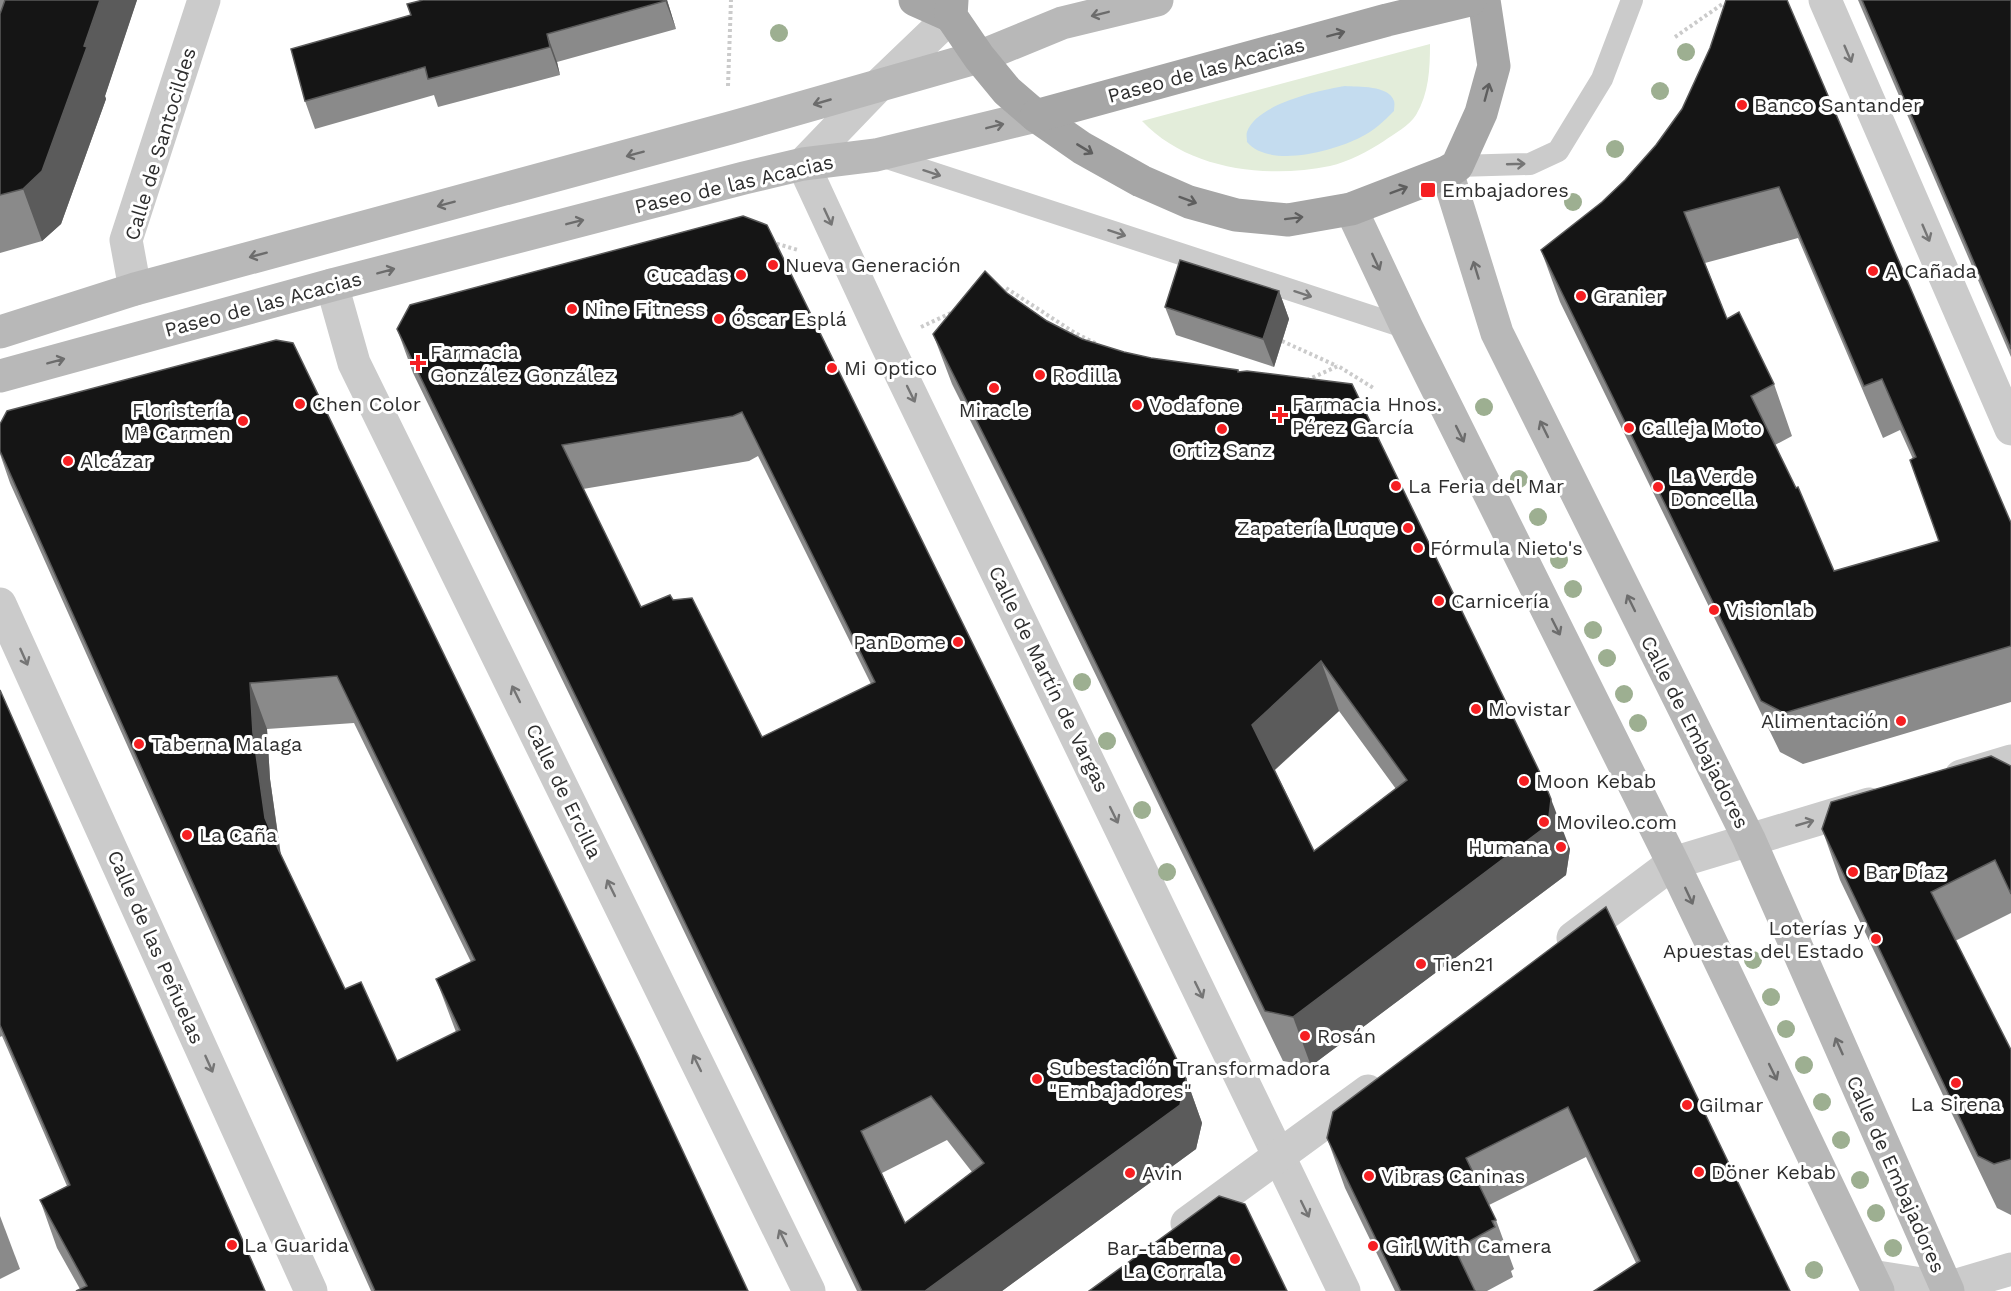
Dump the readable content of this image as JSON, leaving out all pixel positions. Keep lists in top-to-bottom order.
{
  "streets": {
    "main road": ["Paseo de las Acacias", "Calle de Embajadores"],
    "street": [
      "Calle de Santocildes",
      "Calle de Martín de Vargas",
      "Calle de Ercilla",
      "Calle de las Peñuelas"
    ]
  },
  "crossings": [
    ["Paseo de las Acacias", "Calle de Martín de Vargas"],
    ["Paseo de las Acacias", "Calle de Ercilla"]
  ],
  "one_way": ["Calle de Martín de Vargas", "Calle de Ercilla", "Calle de las Peñuelas"],
  "places": {
    "other": [
      "Banco Santander",
      "Nueva Generación",
      "A Cañada",
      "Cucadas",
      "Granier",
      "Nine Fitness",
      "Óscar Esplá",
      "Mi Optico",
      "Rodilla",
      "Miracle",
      "Chen Color",
      "Vodafone",
      "Floristería Mª Carmen",
      "Calleja Moto",
      "Ortiz Sanz",
      "Alcázar",
      "La Feria del Mar",
      "La Verde Doncella",
      "Zapatería Luque",
      "Fórmula Nieto's",
      "Carnicería",
      "Visionlab",
      "PanDome",
      "Movistar",
      "Alimentación",
      "Taberna Malaga",
      "Moon Kebab",
      "Movileo.com",
      "La Caña",
      "Humana",
      "Bar Díaz",
      "Loterías y Apuestas del Estado",
      "Tien21",
      "Rosán",
      "Subestación Transformadora \"Embajadores\"",
      "La Sirena",
      "Gilmar",
      "Döner Kebab",
      "Avin",
      "Vibras Caninas",
      "La Guarida",
      "Girl With Camera",
      "Bar-taberna La Corrala"
    ],
    "transit": ["Embajadores"],
    "health": ["Farmacia González González", "Farmacia Hnos. Pérez García"]
  }
}
